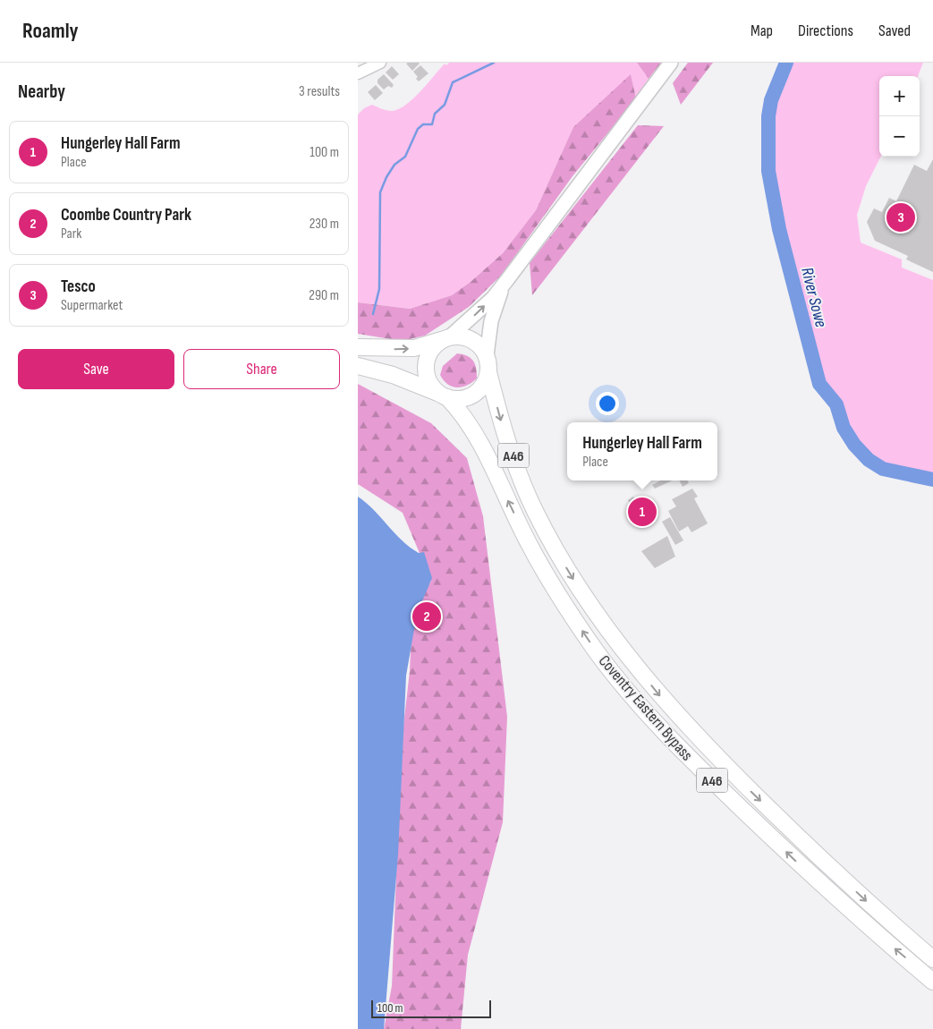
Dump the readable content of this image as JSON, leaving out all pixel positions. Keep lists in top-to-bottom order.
{
  "streets": {
    "highway": ["A46", "Coventry Eastern Bypass"]
  },
  "water": ["River Sowe"],
  "scale_bar": "100 m",
  "page": {
    "header": "Roamly",
    "nav": ["Map", "Directions", "Saved"],
    "heading": ["Nearby", "3 results"],
    "map_buttons": ["+", "−"],
    "list": [
      {
        "mark": "1",
        "name": "Hungerley Hall Farm",
        "note": "Place",
        "value": "100 m"
      },
      {
        "mark": "2",
        "name": "Coombe Country Park",
        "note": "Park",
        "value": "230 m"
      },
      {
        "mark": "3",
        "name": "Tesco",
        "note": "Supermarket",
        "value": "290 m"
      }
    ],
    "pins": ["3", "1", "2"],
    "buttons": ["Save", "Share"],
    "popup": ["Hungerley Hall Farm", "Place"],
    "scale": "100 m"
  }
}
